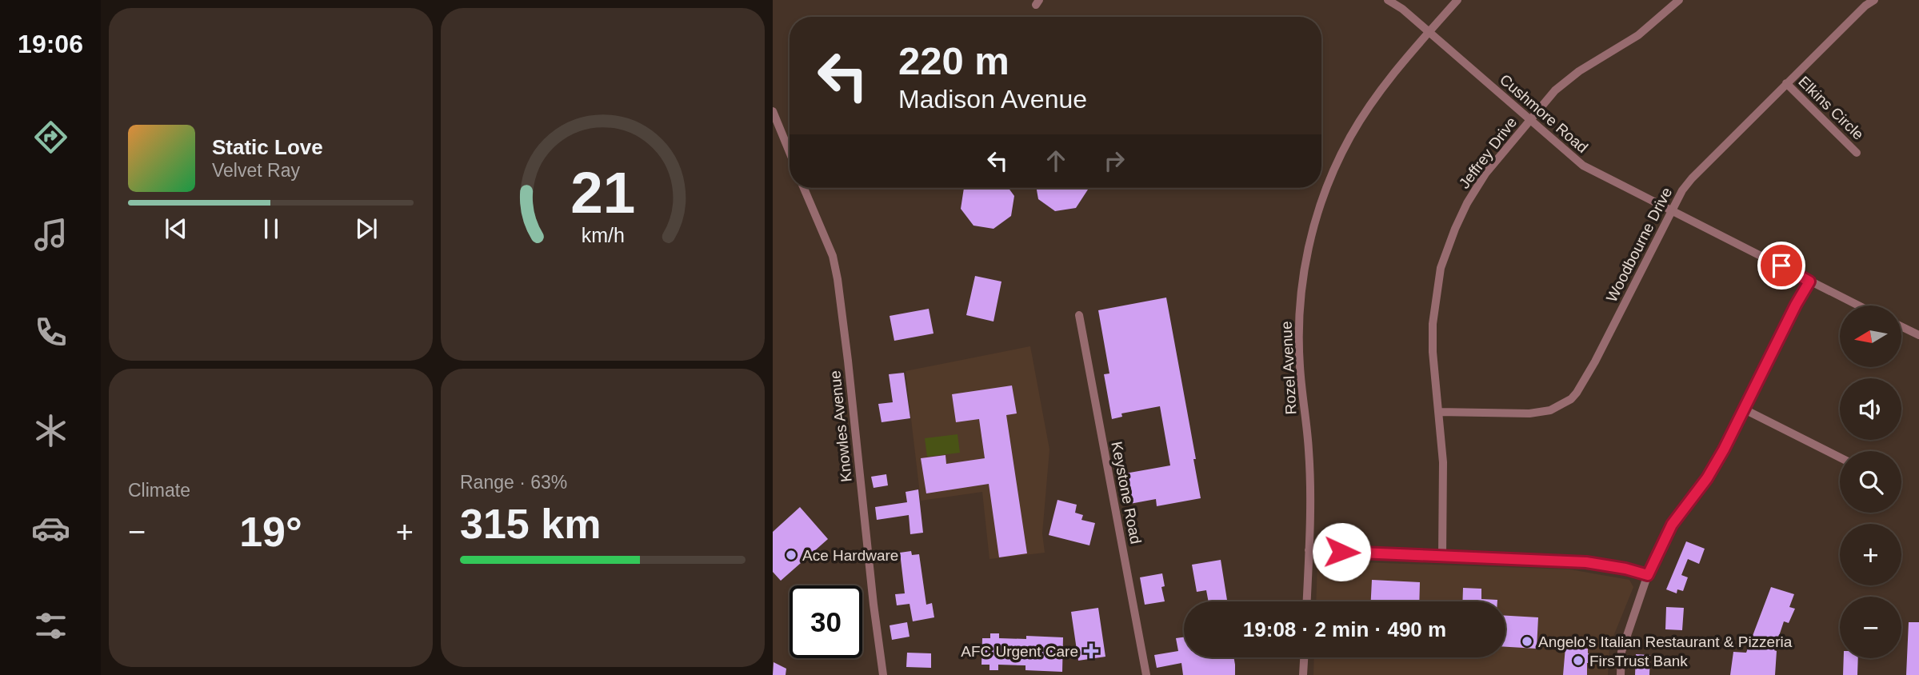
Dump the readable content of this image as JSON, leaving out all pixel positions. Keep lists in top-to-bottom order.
{
  "streets": {
    "street": [
      "Elkins Circle",
      "Cushmore Road",
      "Jeffrey Drive",
      "Woodbourne Drive",
      "Rozel Avenue",
      "Knowles Avenue",
      "Keystone Road"
    ]
  },
  "crossings": [
    ["Elkins Circle", "Woodbourne Drive"],
    ["Cushmore Road", "Jeffrey Drive"],
    ["Cushmore Road", "Woodbourne Drive"],
    ["Cushmore Road", "Rozel Avenue"],
    ["Jeffrey Drive", "Woodbourne Drive"]
  ],
  "places": {
    "other": ["Ace Hardware", "Angelo's Italian Restaurant & Pizzeria", "FirsTrust Bank"],
    "health": ["AFC Urgent Care"]
  },
  "north": "left",
  "page": {
    "tabs": "19:06",
    "turn": ["220 m", "Madison Avenue"],
    "song": ["Static Love", "Velvet Ray"],
    "map_buttons": ["+", "−"],
    "tile": [
      "Climate",
      ["Range · 63%", "315 km"]
    ],
    "heat": ["−", "19°", "+"],
    "limit": "30",
    "trip": "19:08 · 2 min · 490 m",
    "gauge": ["21", "km/h"]
  }
}
